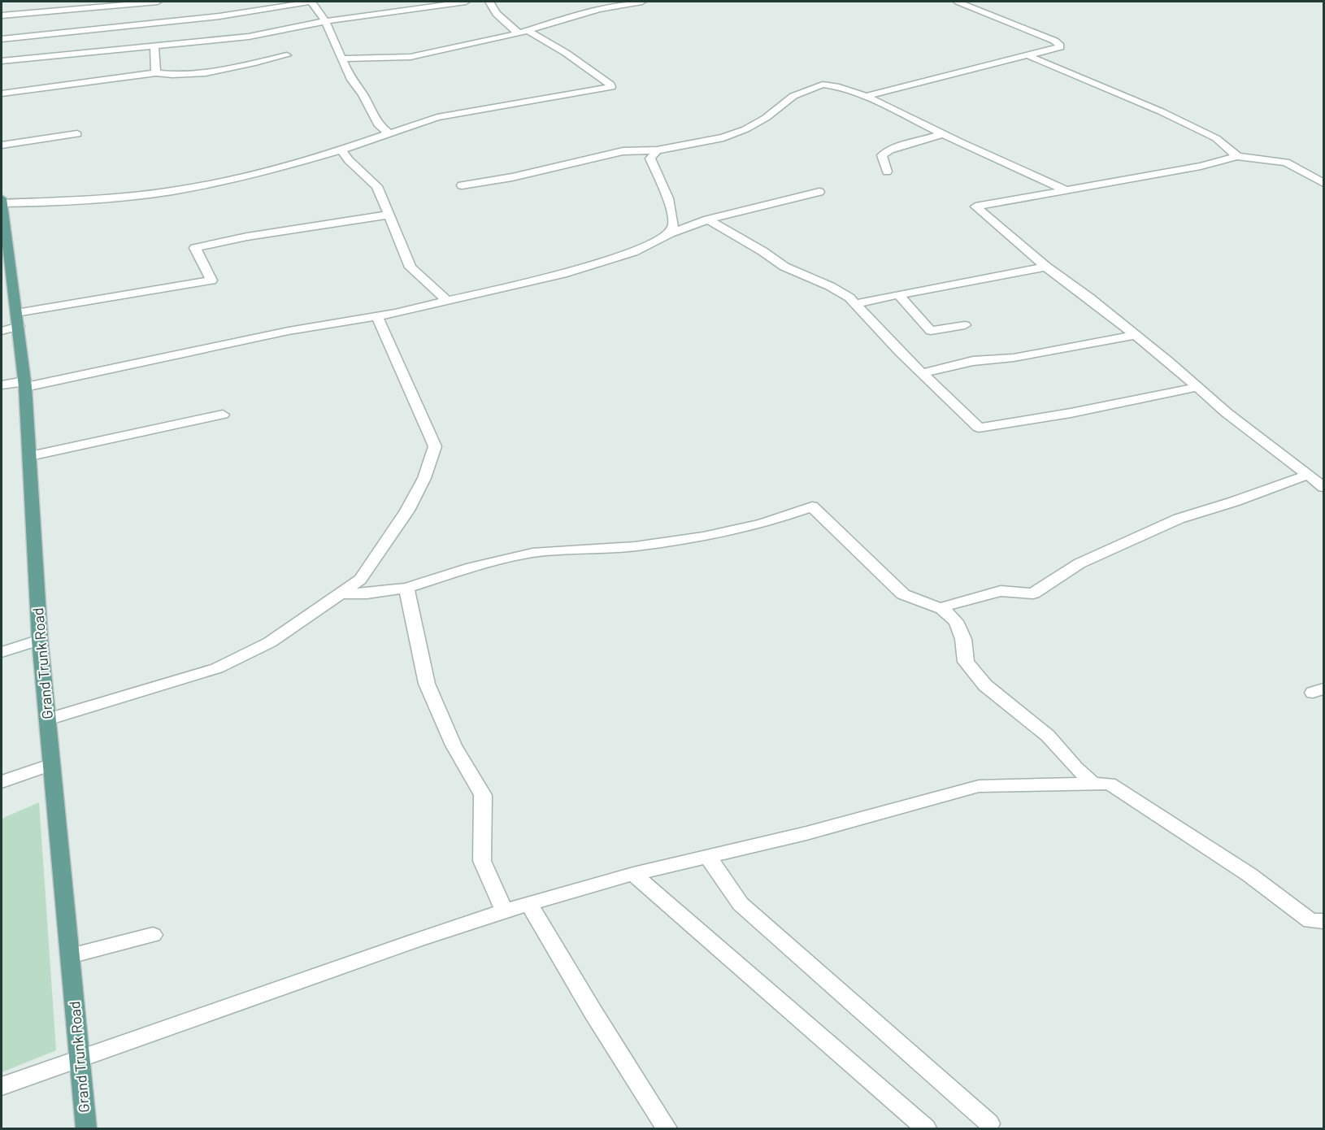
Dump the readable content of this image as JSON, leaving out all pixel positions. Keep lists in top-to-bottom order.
{
  "streets": {
    "main road": ["Grand Trunk Road"]
  }
}
